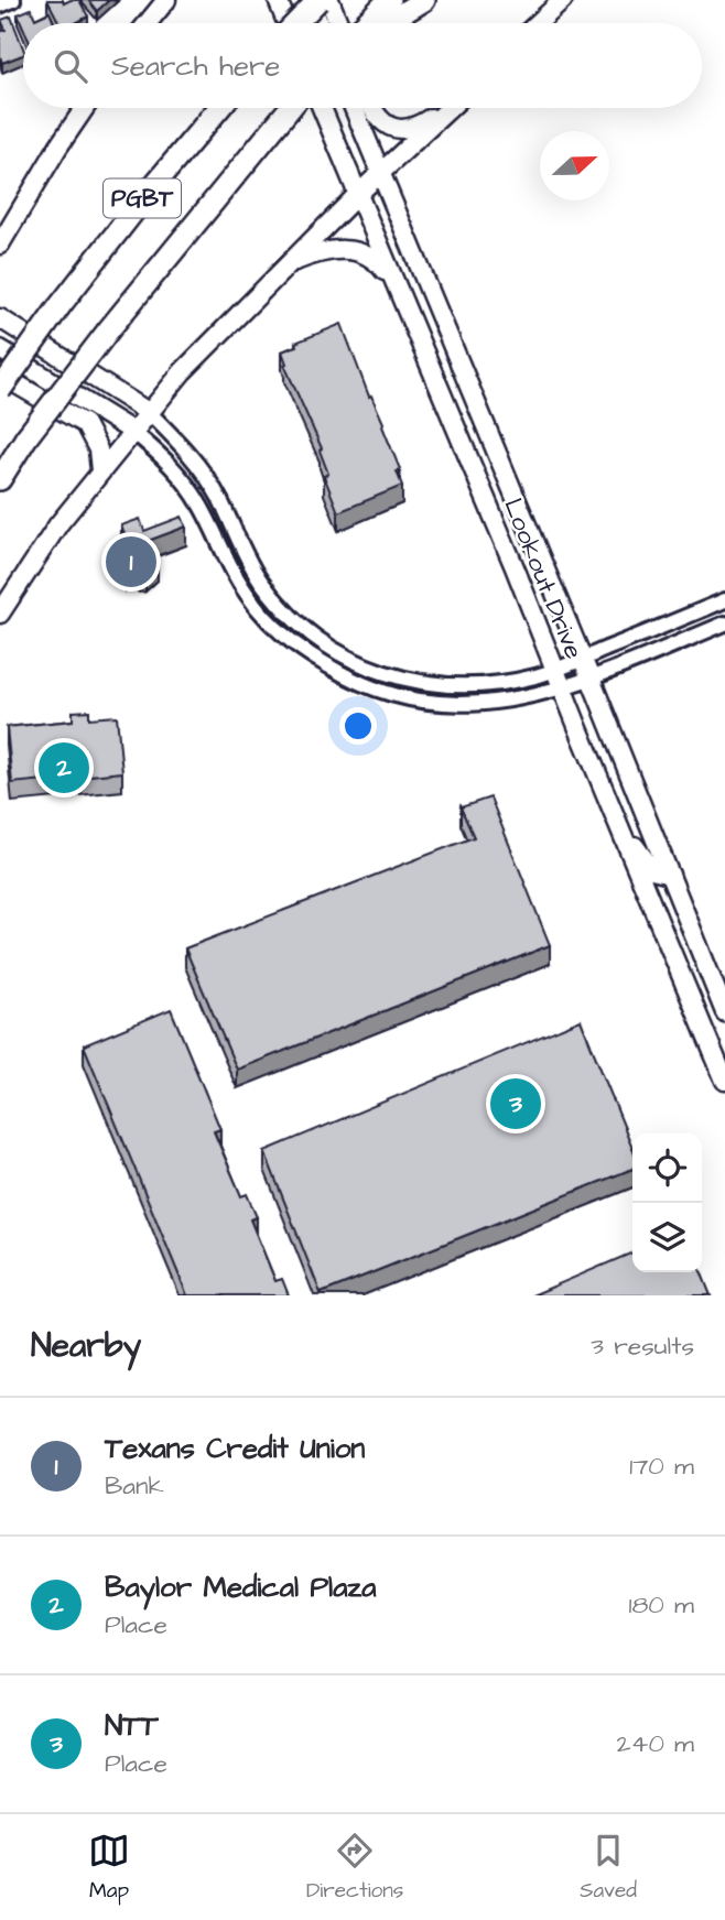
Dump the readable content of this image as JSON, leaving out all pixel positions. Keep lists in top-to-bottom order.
{
  "streets": {
    "highway": ["PGBT"],
    "main road": ["Lookout Drive"]
  },
  "north": "right",
  "page": {
    "search": "Search here",
    "pins": ["1", "2", "3"],
    "heading": ["Nearby", "3 results"],
    "list": [
      {
        "mark": "1",
        "name": "Texans Credit Union",
        "note": "Bank",
        "value": "170 m"
      },
      {
        "mark": "2",
        "name": "Baylor Medical Plaza",
        "note": "Place",
        "value": "180 m"
      },
      {
        "mark": "3",
        "name": "NTT",
        "note": "Place",
        "value": "240 m"
      }
    ],
    "nav": ["Map", "Directions", "Saved"]
  }
}
